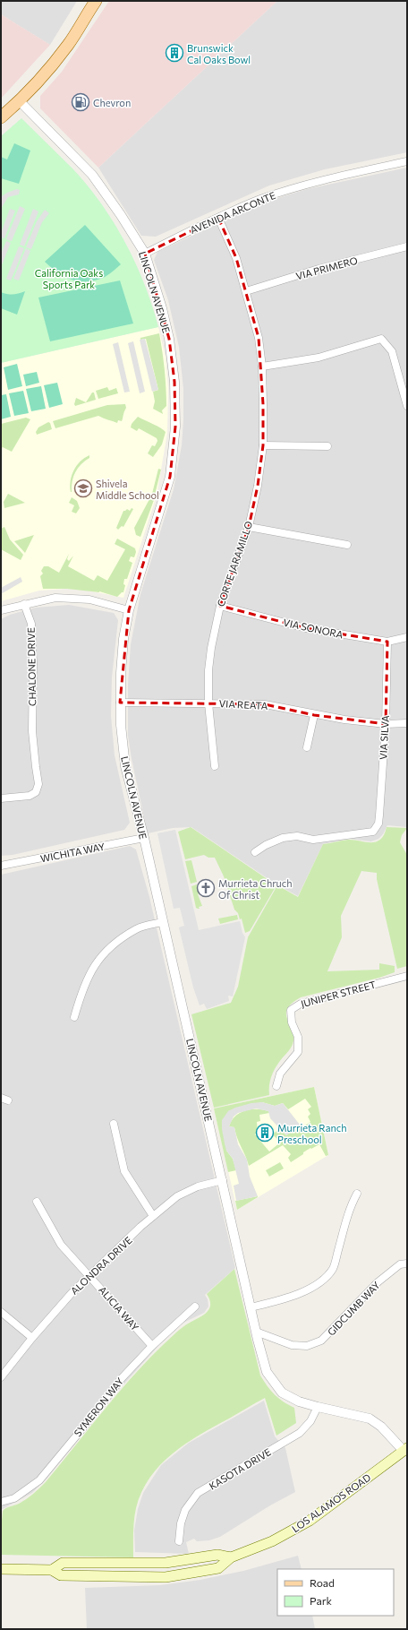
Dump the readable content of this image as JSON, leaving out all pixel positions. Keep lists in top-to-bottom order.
{
  "streets": {
    "main road": ["LOS ALAMOS ROAD"],
    "street": [
      "AVENIDA ARCONTE",
      "VIA PRIMERO",
      "LINCOLN AVENUE",
      "CORTE JARAMILLO",
      "VIA SONORA",
      "CHALONE DRIVE",
      "VIA REATA",
      "VIA SILVA",
      "WICHITA WAY",
      "JUNIPER STREET",
      "ALONDRA DRIVE",
      "ALICIA WAY",
      "GIDCUMB WAY",
      "SYMERON WAY",
      "KASOTA DRIVE"
    ]
  },
  "crossings": [
    ["AVENIDA ARCONTE", "LINCOLN AVENUE"],
    ["AVENIDA ARCONTE", "CORTE JARAMILLO"],
    ["VIA PRIMERO", "CORTE JARAMILLO"],
    ["LINCOLN AVENUE", "VIA REATA"],
    ["LINCOLN AVENUE", "WICHITA WAY"],
    ["LINCOLN AVENUE", "ALONDRA DRIVE"],
    ["LINCOLN AVENUE", "GIDCUMB WAY"],
    ["LINCOLN AVENUE", "KASOTA DRIVE"],
    ["LINCOLN AVENUE", "LOS ALAMOS ROAD"],
    ["CORTE JARAMILLO", "VIA SONORA"],
    ["CORTE JARAMILLO", "VIA REATA"],
    ["VIA SONORA", "VIA SILVA"],
    ["VIA REATA", "VIA SILVA"],
    ["ALONDRA DRIVE", "ALICIA WAY"],
    ["ALICIA WAY", "SYMERON WAY"]
  ],
  "parks": ["California Oaks Sports Park"],
  "places": {
    "building": ["Brunswick Cal Oaks Bowl", "Murrieta Ranch Preschool"],
    "fuel station": ["Chevron"],
    "school or university": ["Shivela Middle School"],
    "church": ["Murrieta Chruch Of Christ"]
  },
  "legend": ["Road", "Park"]
}
